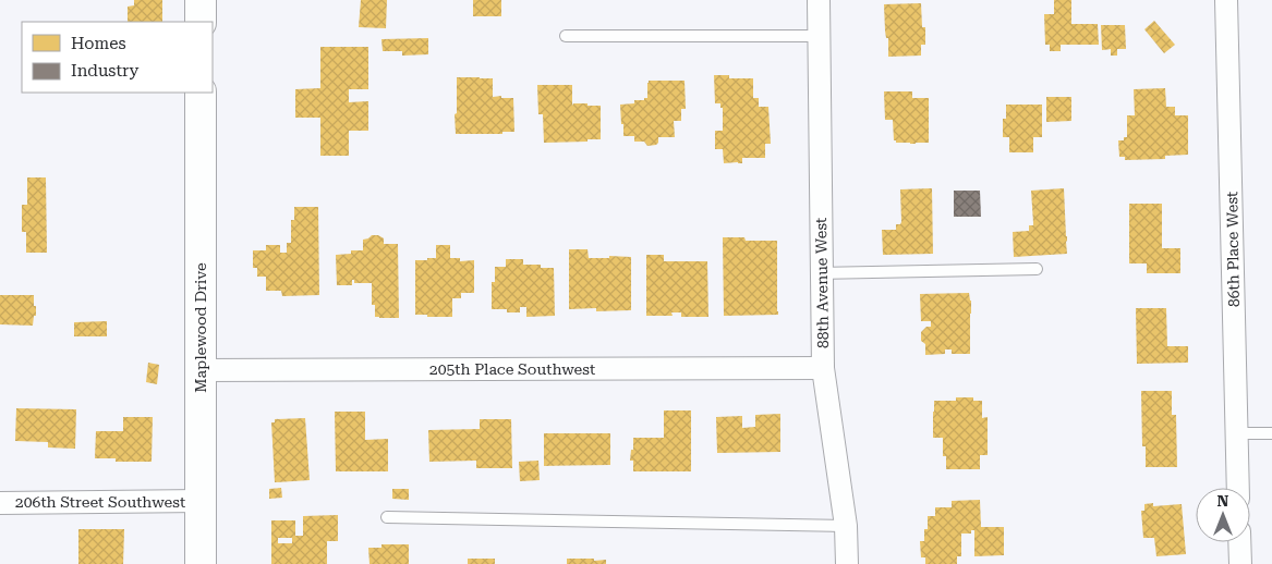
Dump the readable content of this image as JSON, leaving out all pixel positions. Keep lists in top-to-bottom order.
{
  "streets": {
    "street": [
      "86th Place West",
      "88th Avenue West",
      "Maplewood Drive",
      "205th Place Southwest",
      "206th Street Southwest"
    ]
  },
  "crossings": [
    ["88th Avenue West", "205th Place Southwest"],
    ["Maplewood Drive", "205th Place Southwest"],
    ["Maplewood Drive", "206th Street Southwest"]
  ],
  "legend": ["Homes", "Industry"],
  "north": "top"
}
